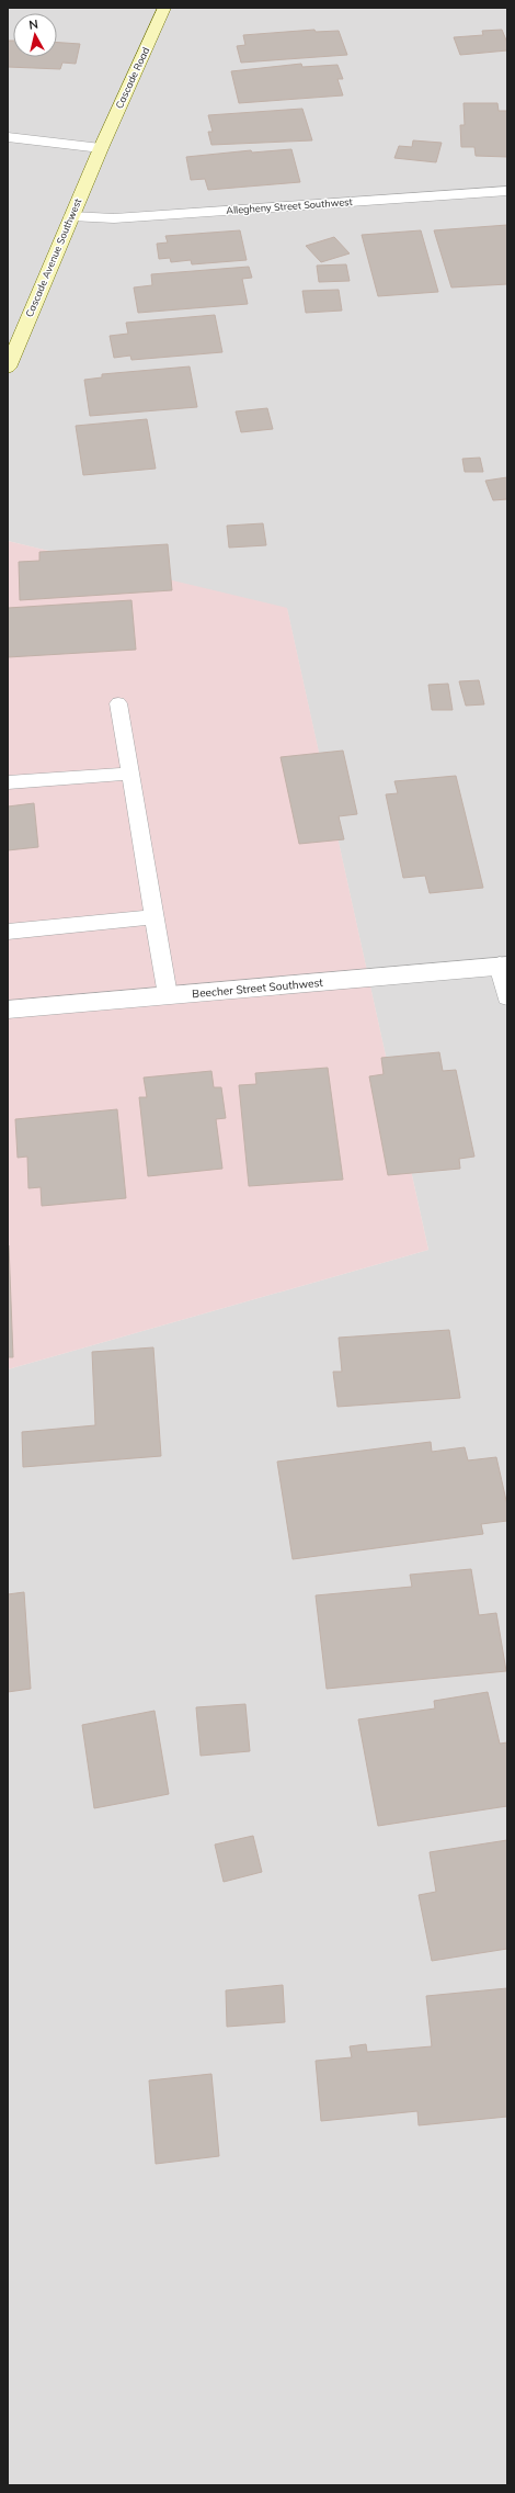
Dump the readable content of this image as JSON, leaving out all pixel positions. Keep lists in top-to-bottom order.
{
  "streets": {
    "main road": ["Cascade Road", "Cascade Avenue Southwest"],
    "street": ["Allegheny Street Southwest", "Beecher Street Southwest"]
  },
  "crossings": [
    ["Cascade Road", "Cascade Avenue Southwest"],
    ["Allegheny Street Southwest", "Cascade Avenue Southwest"]
  ],
  "north": "top"
}
